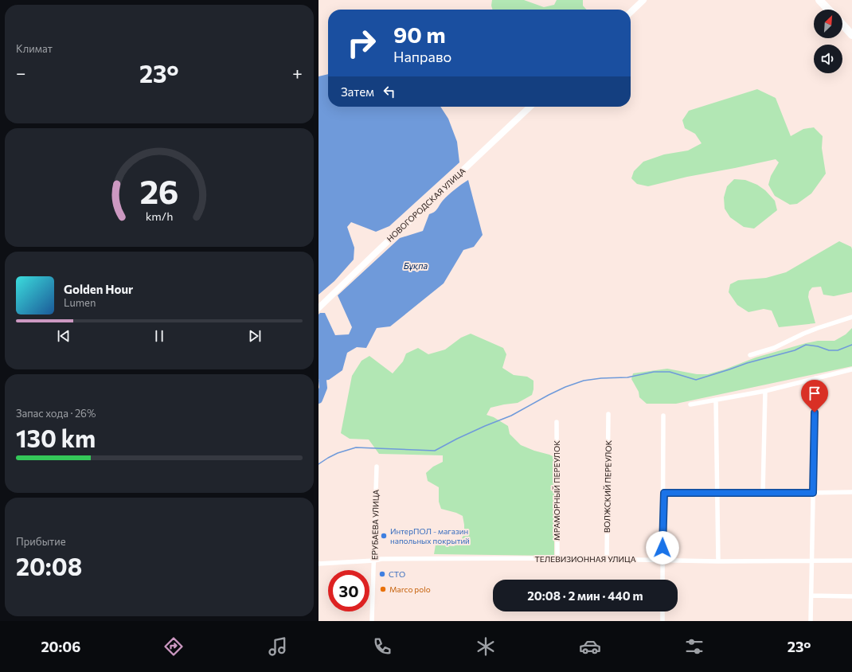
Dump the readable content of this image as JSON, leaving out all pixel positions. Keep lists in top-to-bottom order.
{
  "streets": {
    "street": [
      "НОВОГОРОДСКАЯ УЛИЦА",
      "ВОЛЖСКИЙ ПЕРЕУЛОК",
      "МРАМОРНЫЙ ПЕРЕУЛОК",
      "ЕРУБАЕВА УЛИЦА",
      "ТЕЛЕВИЗИОННАЯ УЛИЦА"
    ]
  },
  "crossings": [
    ["ВОЛЖСКИЙ ПЕРЕУЛОК", "ТЕЛЕВИЗИОННАЯ УЛИЦА"],
    ["МРАМОРНЫЙ ПЕРЕУЛОК", "ТЕЛЕВИЗИОННАЯ УЛИЦА"],
    ["ЕРУБАЕВА УЛИЦА", "ТЕЛЕВИЗИОННАЯ УЛИЦА"]
  ],
  "water": ["Бұқпа"],
  "places": ["ИнтерПОЛ - магазин напольных покрытий", "СТО", "Marco polo"],
  "north": "top right",
  "page": {
    "tile": [
      "Климат",
      ["Запас хода · 26%", "130 km"],
      ["Прибытие", "20:08"]
    ],
    "turn": ["90 m", "Направо"],
    "heat": ["−", "23°", "+"],
    "then": "Затем",
    "song": ["Golden Hour", "Lumen"],
    "limit": "30",
    "trip": "20:08 · 2 мин · 440 m",
    "tabs": ["20:06", "23°"],
    "gauge": ["26", "km/h"]
  }
}
